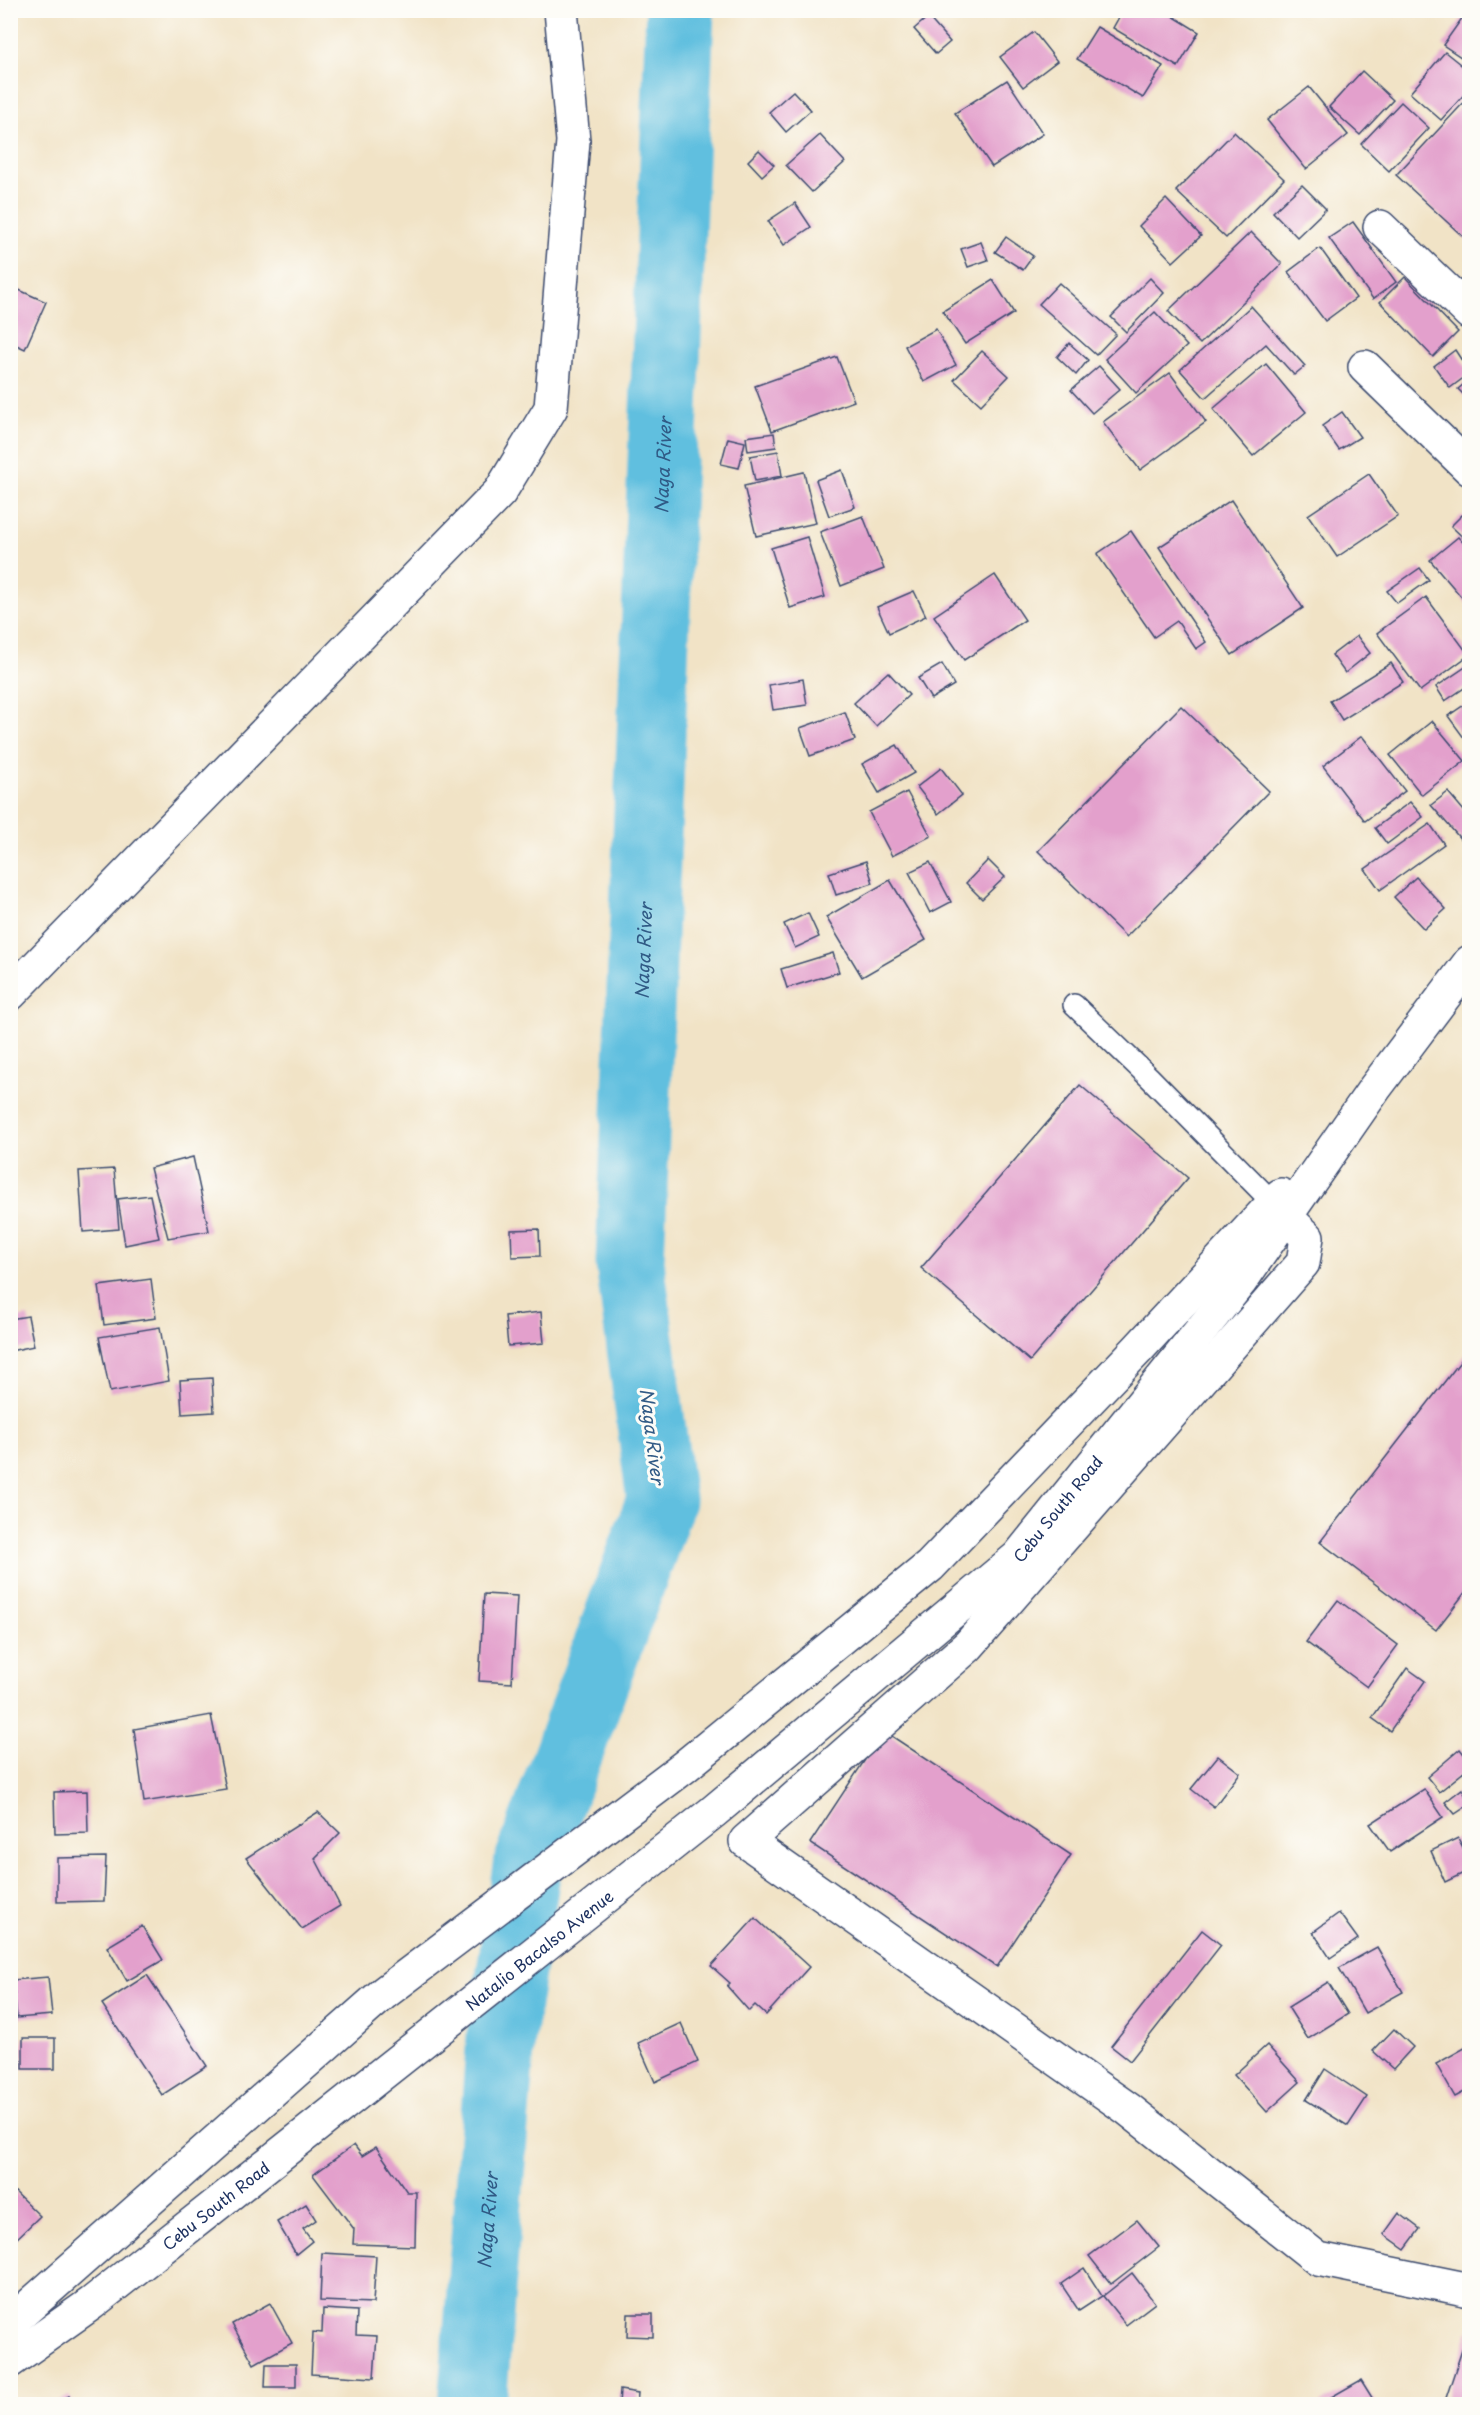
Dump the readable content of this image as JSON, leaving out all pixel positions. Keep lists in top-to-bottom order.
{
  "streets": {
    "main road": ["Cebu South Road", "Natalio Bacalso Avenue"]
  },
  "crossings": [
    ["Cebu South Road", "Natalio Bacalso Avenue"]
  ],
  "water": ["Naga River"]
}
